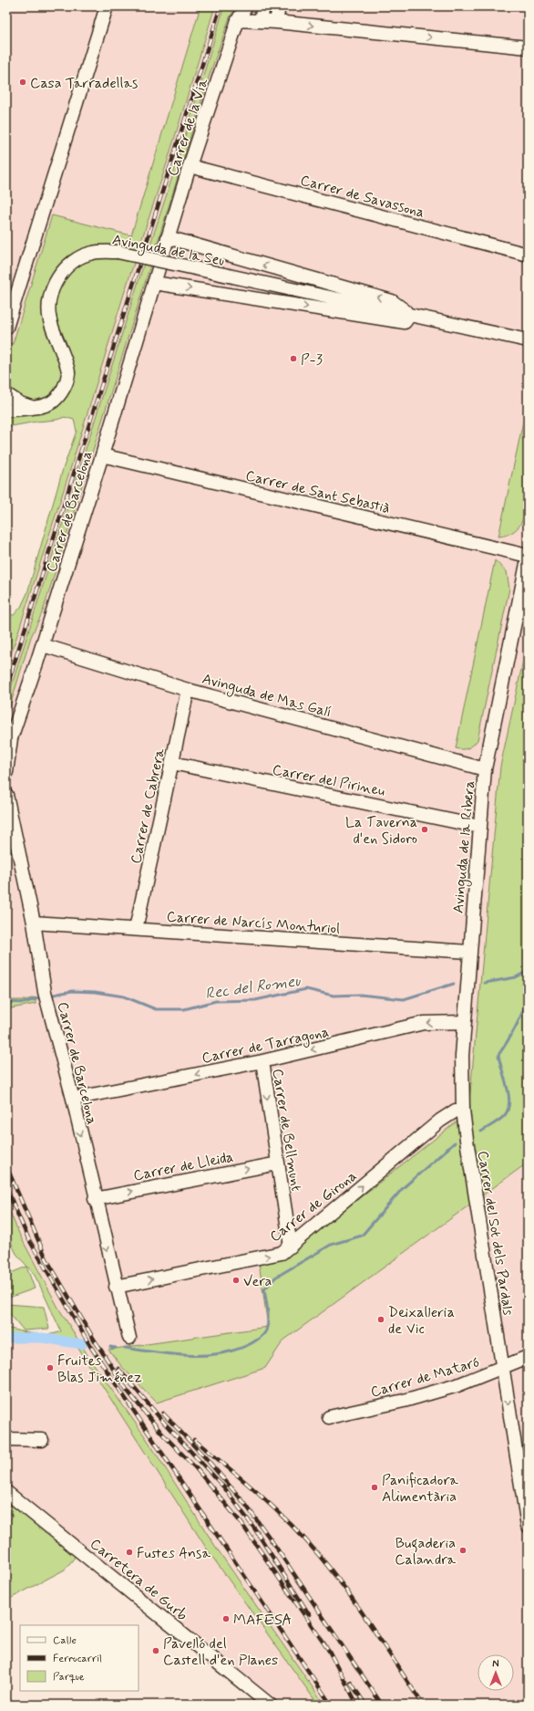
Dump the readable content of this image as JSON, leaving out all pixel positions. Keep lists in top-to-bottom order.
{
  "streets": {
    "street": [
      "Carrer de la Via",
      "Carrer de Savassona",
      "Avinguda de la Seu",
      "Carrer de Sant Sebastià",
      "Carrer de Barcelona",
      "Avinguda de Mas Galí",
      "Carrer del Pirineu",
      "Carrer de Cabrera",
      "Avinguda de la Ribera",
      "Carrer de Narcís Monturiol",
      "Carrer de Tarragona",
      "Carrer de Bellmunt",
      "Carrer de Lleida",
      "Carrer de Girona",
      "Carrer del Sot dels Pardals",
      "Carrer de Mataró",
      "Carretera de Gurb"
    ]
  },
  "crossings": [
    ["Carrer de la Via", "Carrer de Savassona"],
    ["Carrer de la Via", "Avinguda de la Seu"],
    ["Carrer de la Via", "Carrer de Barcelona"],
    ["Carrer de Sant Sebastià", "Carrer de Barcelona"],
    ["Carrer de Barcelona", "Avinguda de Mas Galí"],
    ["Carrer de Barcelona", "Carrer de Narcís Monturiol"],
    ["Carrer de Barcelona", "Carrer de Tarragona"],
    ["Carrer de Barcelona", "Carrer de Lleida"],
    ["Carrer de Barcelona", "Carrer de Girona"],
    ["Avinguda de Mas Galí", "Carrer de Cabrera"],
    ["Avinguda de Mas Galí", "Avinguda de la Ribera"],
    ["Carrer del Pirineu", "Carrer de Cabrera"],
    ["Carrer del Pirineu", "Avinguda de la Ribera"],
    ["Carrer de Cabrera", "Carrer de Narcís Monturiol"],
    ["Avinguda de la Ribera", "Carrer de Narcís Monturiol"],
    ["Avinguda de la Ribera", "Carrer de Tarragona"],
    ["Avinguda de la Ribera", "Carrer de Girona"],
    ["Avinguda de la Ribera", "Carrer del Sot dels Pardals"],
    ["Carrer de Tarragona", "Carrer de Bellmunt"],
    ["Carrer de Bellmunt", "Carrer de Lleida"],
    ["Carrer de Bellmunt", "Carrer de Girona"],
    ["Carrer del Sot dels Pardals", "Carrer de Mataró"]
  ],
  "one_way": [
    "Carrer de Tarragona",
    "Carrer de Bellmunt",
    "Carrer de Lleida",
    "Carrer de Girona",
    "Carrer del Sot dels Pardals"
  ],
  "water": ["Rec del Romeu"],
  "places": [
    "Casa Tarradellas",
    "P-3",
    "La Taverna d'en Sidoro",
    "Vera",
    "Deixalleria de Vic",
    "Fruites Blas Jiménez",
    "Panificadora Alimentària",
    "Bugaderia Calandra",
    "Fustes Ansa",
    "MAFESA",
    "Pavelló del Castell d'en Planes"
  ],
  "legend": ["Calle", "Ferrocarril", "Parque"],
  "north": "top"
}
